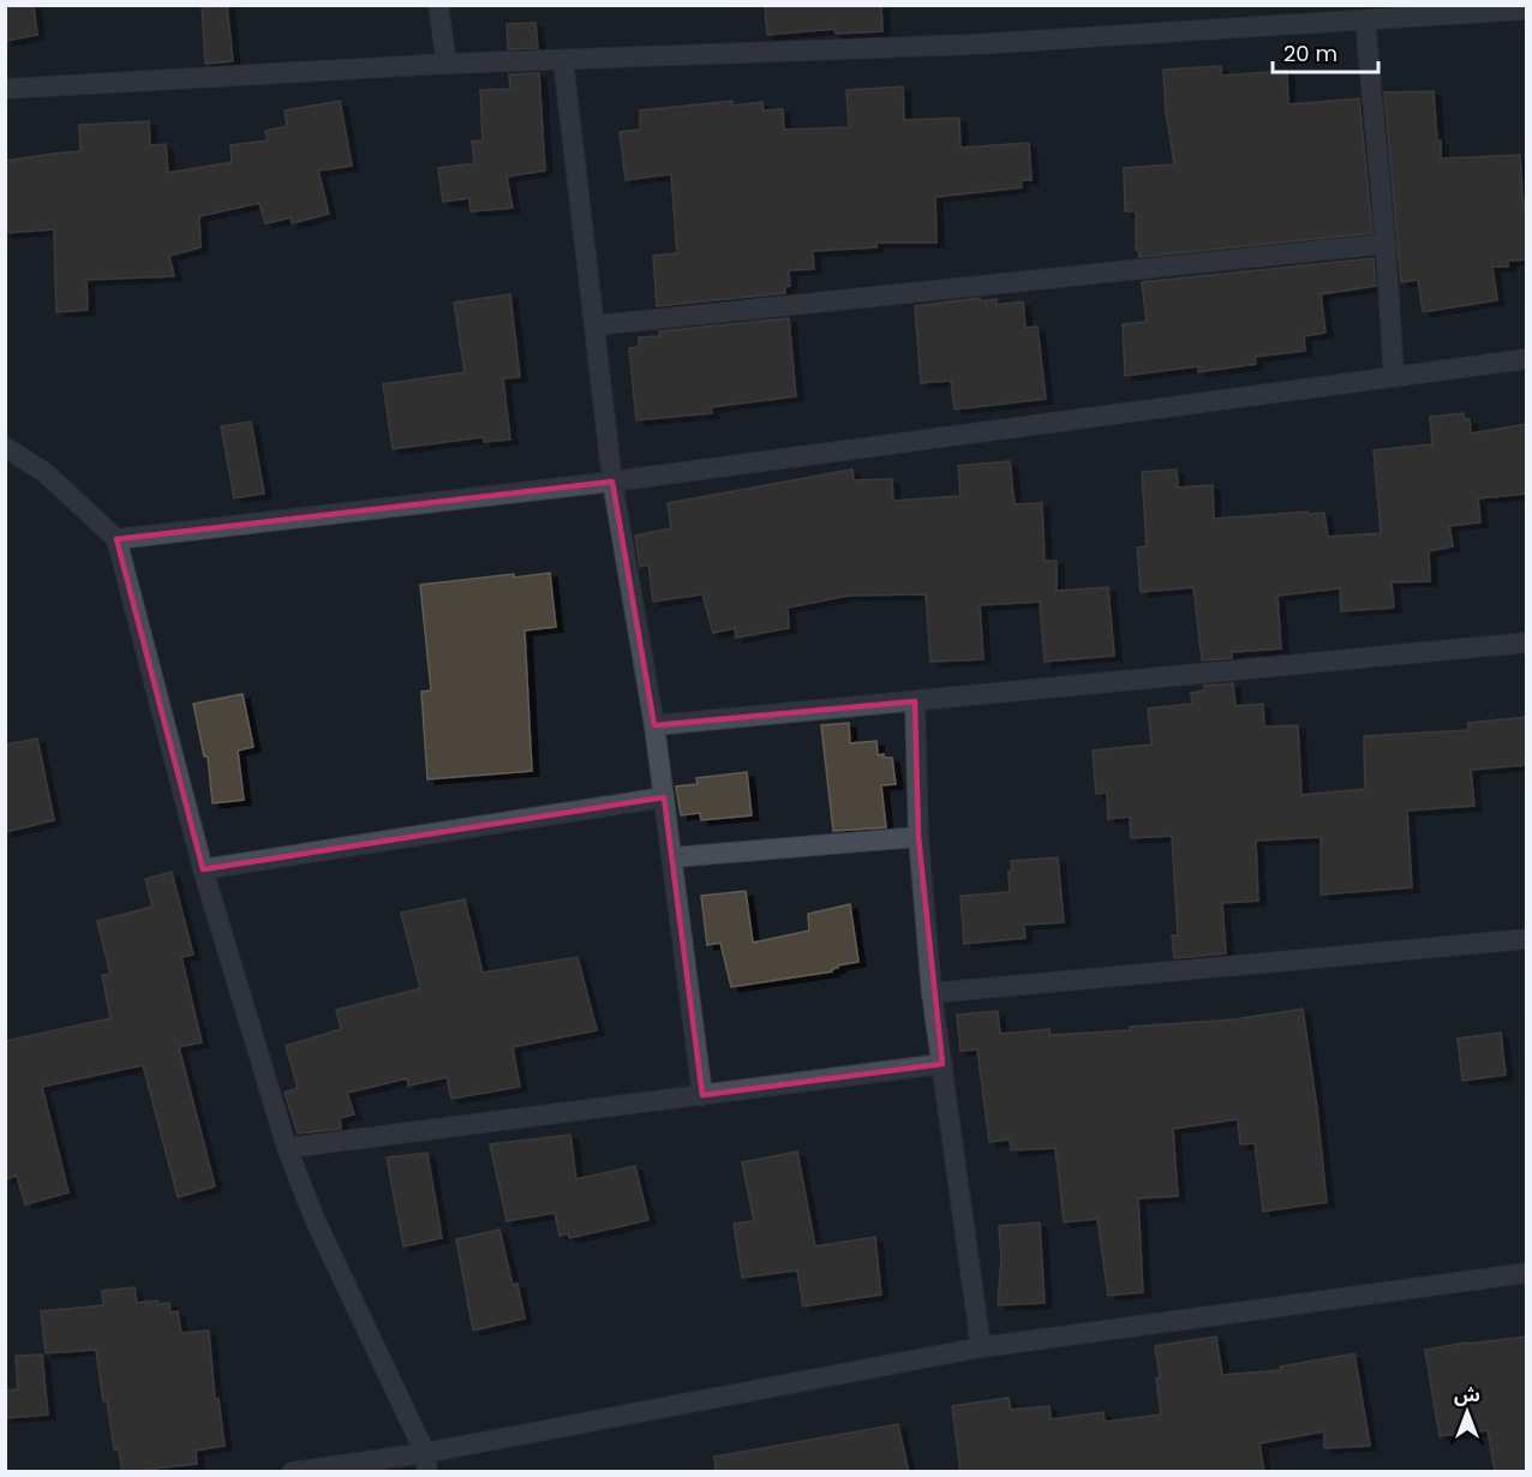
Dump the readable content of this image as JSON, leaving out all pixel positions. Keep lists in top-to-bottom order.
{
  "scale_bar": "20 m",
  "north": "top"
}
